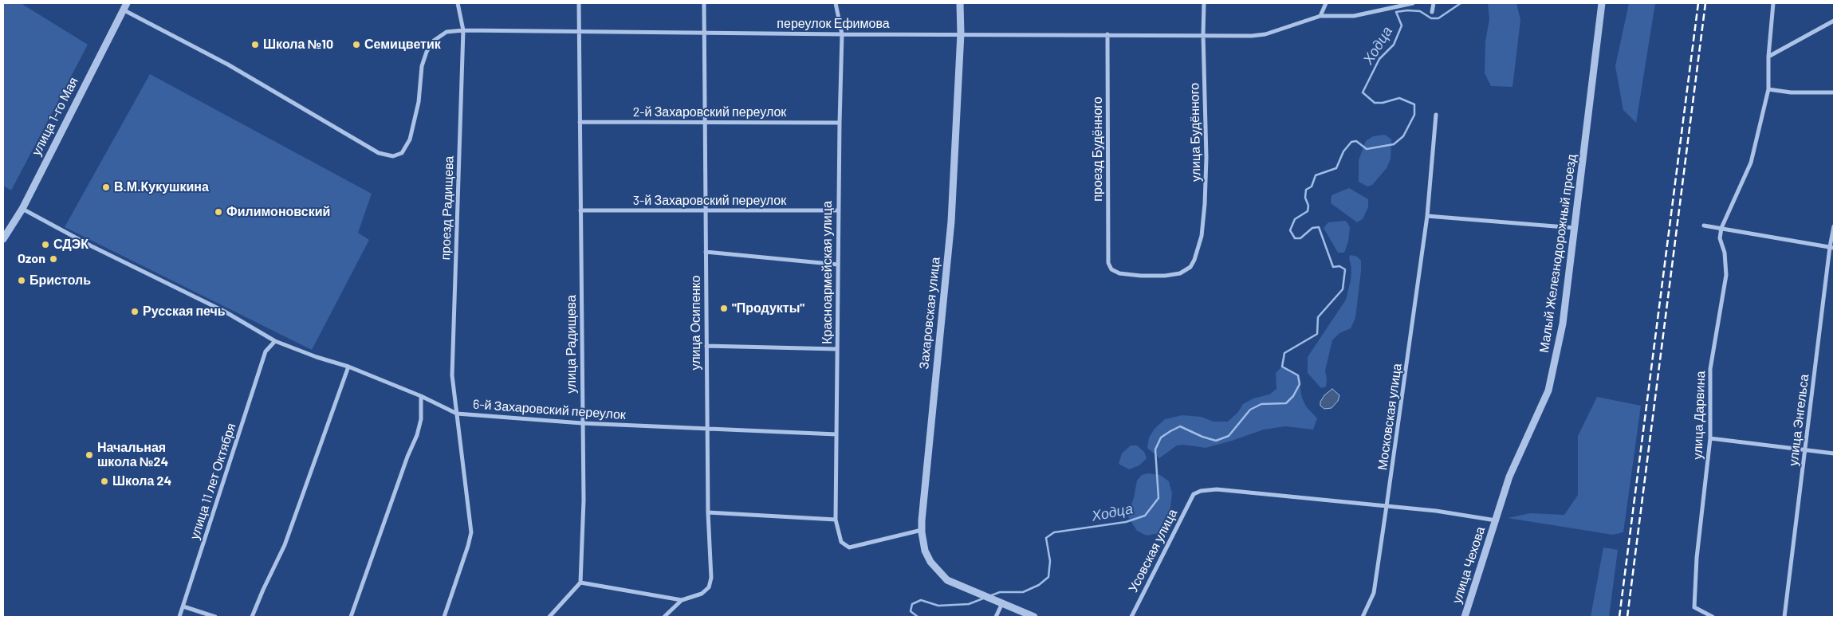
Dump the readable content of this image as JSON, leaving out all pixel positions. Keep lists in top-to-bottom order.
{
  "streets": {
    "street": [
      "переулок Ефимова",
      "2-й Захаровский переулок",
      "улица 1-го Мая",
      "улица Будённого",
      "проезд Будённого",
      "3-й Захаровский переулок",
      "проезд Радищева",
      "Малый Железнодорожный проезд",
      "Красноармейская улица",
      "Захаровская улица",
      "улица Осипенко",
      "улица Радищева",
      "6-й Захаровский переулок",
      "улица Дарвина",
      "Московская улица",
      "улица Энгельса",
      "улица 11 лет Октября",
      "Усовская улица",
      "улица Чехова"
    ]
  },
  "crossings": [
    ["переулок Ефимова", "улица 1-го Мая"],
    ["переулок Ефимова", "улица Будённого"],
    ["переулок Ефимова", "проезд Будённого"],
    ["переулок Ефимова", "проезд Радищева"],
    ["переулок Ефимова", "Красноармейская улица"],
    ["переулок Ефимова", "Захаровская улица"],
    ["переулок Ефимова", "улица Осипенко"],
    ["переулок Ефимова", "улица Радищева"],
    ["2-й Захаровский переулок", "Красноармейская улица"],
    ["2-й Захаровский переулок", "улица Осипенко"],
    ["2-й Захаровский переулок", "улица Радищева"],
    ["улица 1-го Мая", "6-й Захаровский переулок"],
    ["улица Будённого", "проезд Будённого"],
    ["3-й Захаровский переулок", "Красноармейская улица"],
    ["3-й Захаровский переулок", "улица Осипенко"],
    ["3-й Захаровский переулок", "улица Радищева"],
    ["проезд Радищева", "6-й Захаровский переулок"],
    ["Малый Железнодорожный проезд", "улица Чехова"],
    ["Красноармейская улица", "Захаровская улица"],
    ["Красноармейская улица", "6-й Захаровский переулок"],
    ["улица Осипенко", "6-й Захаровский переулок"],
    ["улица Радищева", "6-й Захаровский переулок"],
    ["6-й Захаровский переулок", "улица 11 лет Октября"],
    ["Московская улица", "Усовская улица"]
  ],
  "water": ["Ходца"],
  "places": [
    "Школа №10",
    "Семицветик",
    "В.М.Кукушкина",
    "Филимоновский",
    "СДЭК",
    "Ozon",
    "Бристоль",
    "\"Продукты\"",
    "Русская печь",
    "Начальная школа №24",
    "Школа 24"
  ]
}
